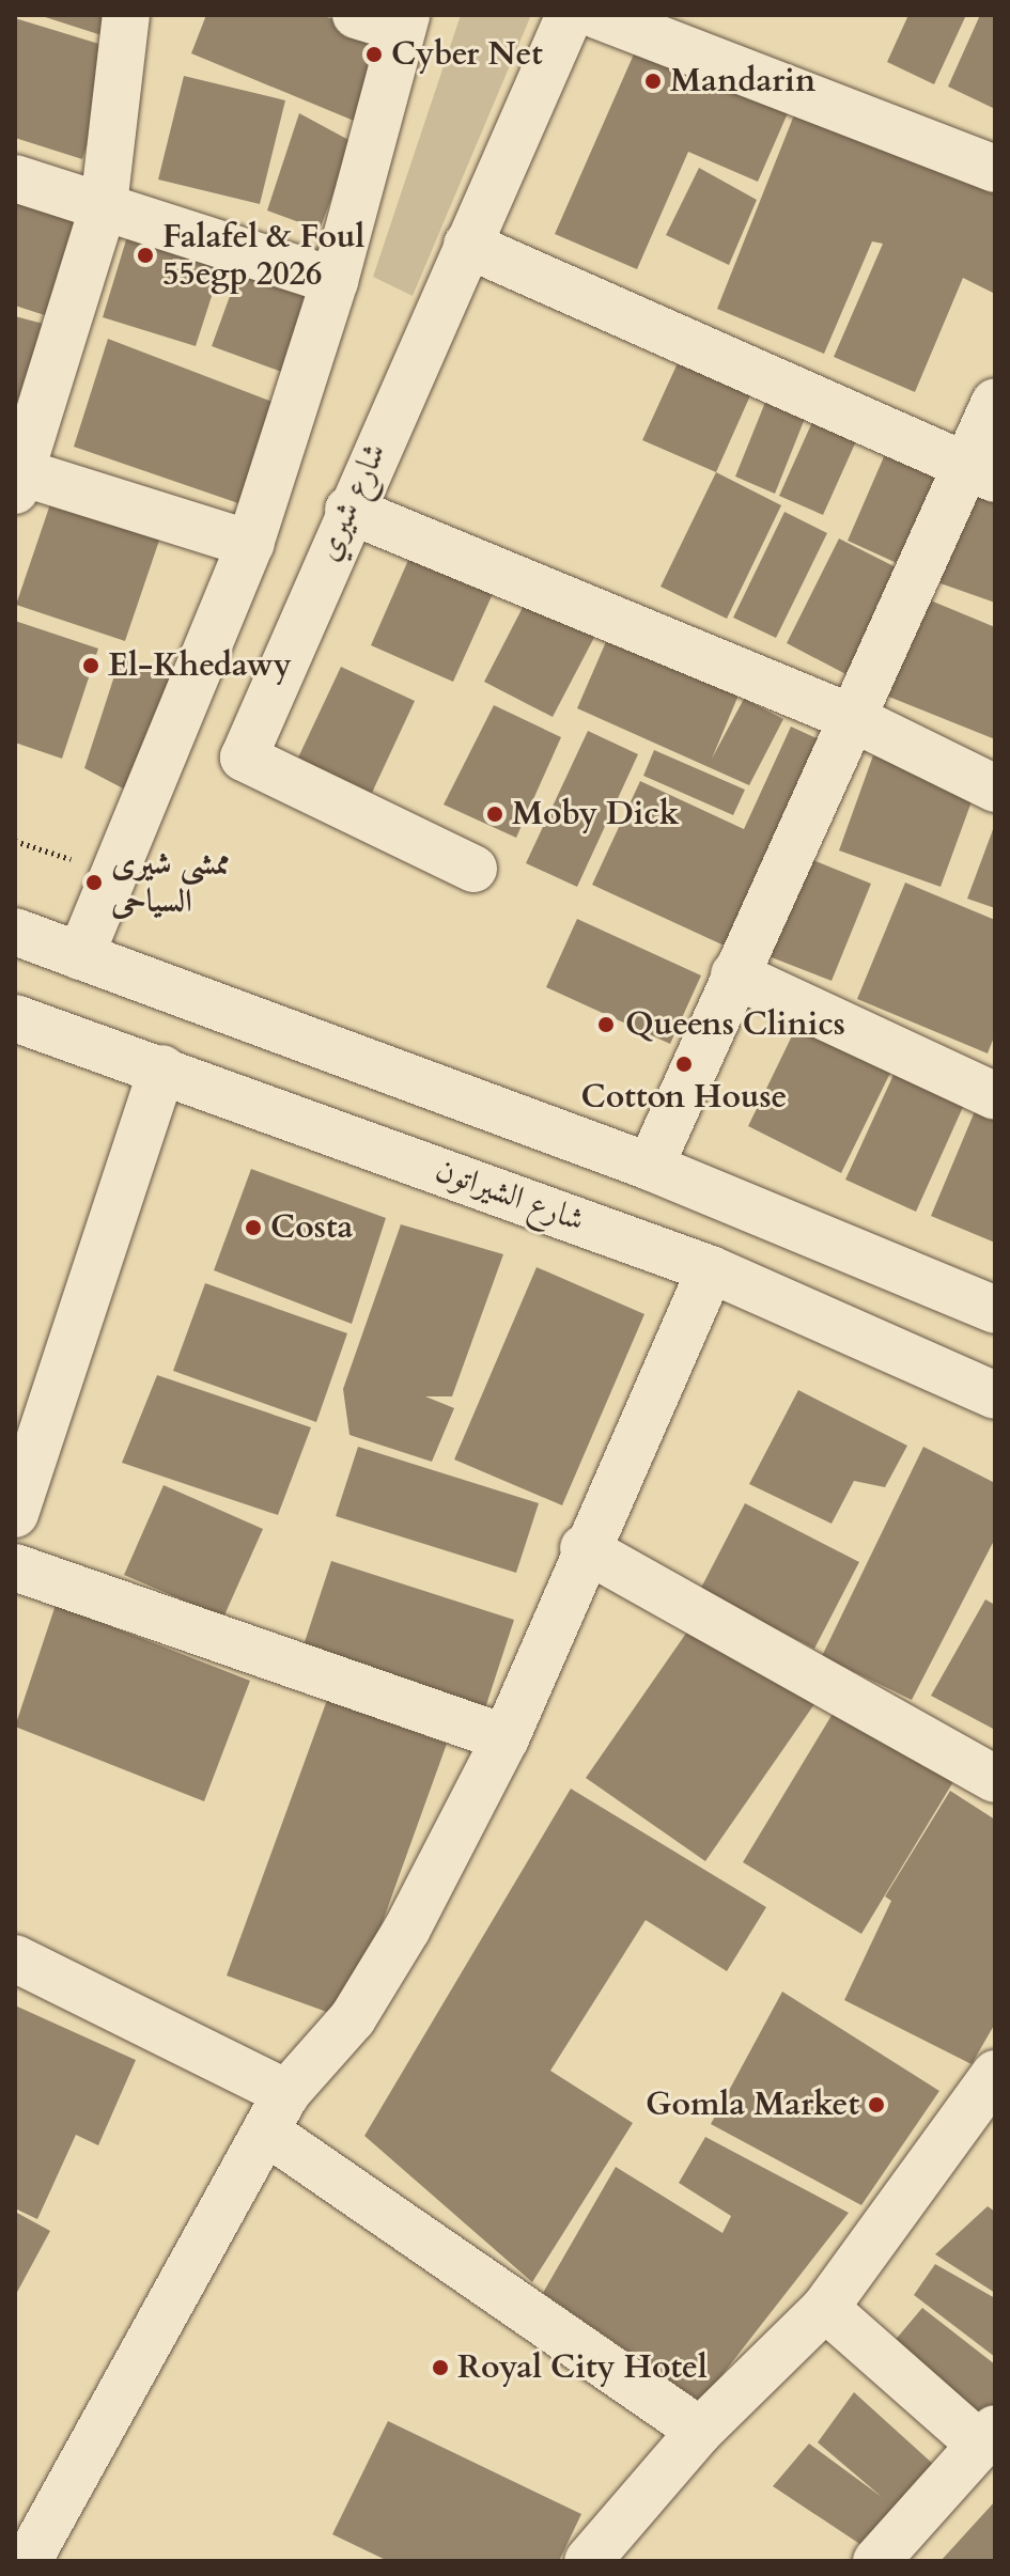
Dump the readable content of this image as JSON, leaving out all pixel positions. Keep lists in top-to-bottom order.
{
  "streets": {
    "street": ["شارع شيري", "شارع الشيراتون"]
  },
  "places": [
    "Cyber Net",
    "Mandarin",
    "Falafel & Foul 55egp 2026",
    "El-Khedawy",
    "Moby Dick",
    "ممشى شيرى السياحى",
    "Queens Clinics",
    "Cotton House",
    "Costa",
    "Gomla Market",
    "Royal City Hotel"
  ]
}
